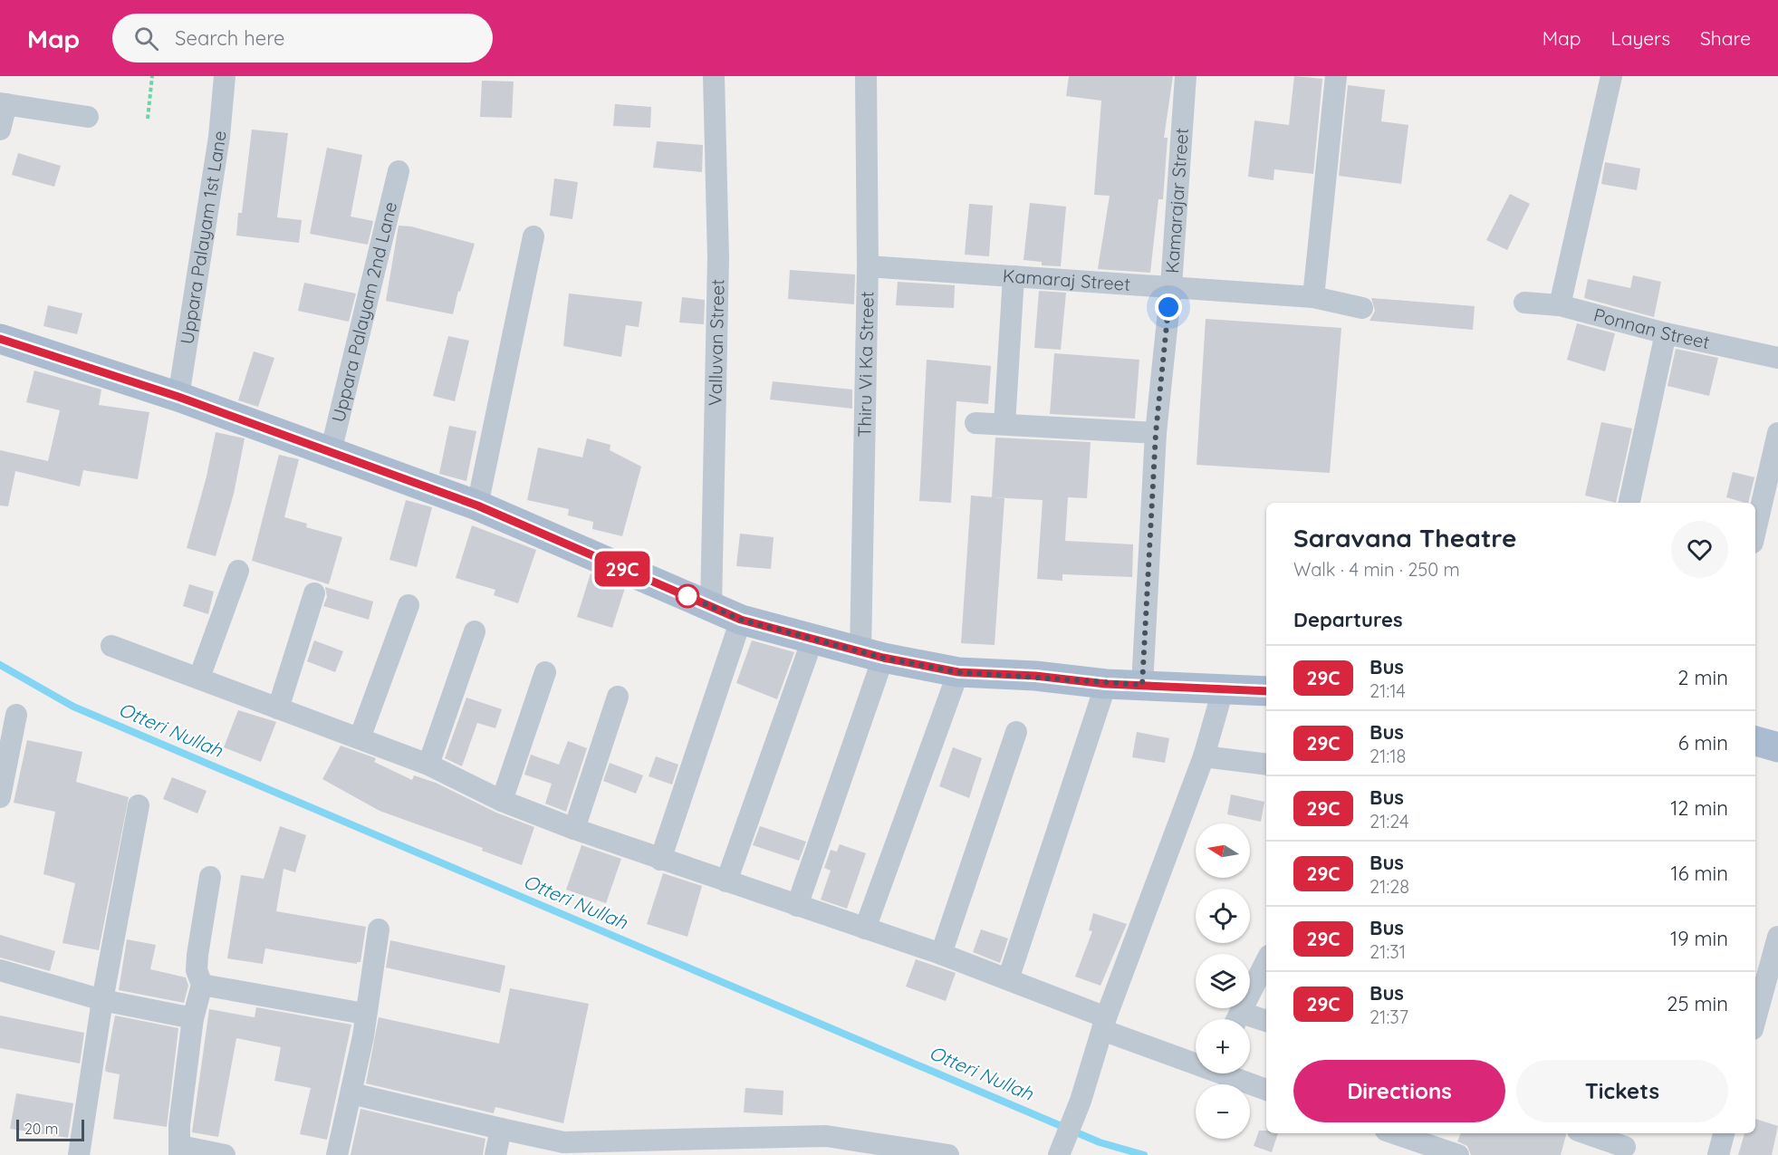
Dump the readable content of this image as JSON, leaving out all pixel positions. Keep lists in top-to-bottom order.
{
  "streets": {
    "street": [
      "Kamarajar Street",
      "Uppara Palayam 1st Lane",
      "Kamaraj Street",
      "Uppara Palayam 2nd Lane",
      "Ponnan Street",
      "Valluvan Street",
      "Thiru Vi Ka Street"
    ]
  },
  "crossings": [
    ["Kamarajar Street", "Kamaraj Street"],
    ["Kamaraj Street", "Thiru Vi Ka Street"]
  ],
  "water": ["Otteri Nullah"],
  "lines": ["bus line 29C"],
  "scale_bar": "20 m",
  "north": "left",
  "page": {
    "header": "Map",
    "search": "Search here",
    "nav": ["Map", "Layers", "Share"],
    "on_map": "29C",
    "heading": [
      ["Saravana Theatre", "Walk · 4 min · 250 m"],
      "Departures"
    ],
    "list": [
      {
        "mark": "29C",
        "name": "Bus",
        "note": "21:14",
        "value": "2 min"
      },
      {
        "mark": "29C",
        "name": "Bus",
        "note": "21:18",
        "value": "6 min"
      },
      {
        "mark": "29C",
        "name": "Bus",
        "note": "21:24",
        "value": "12 min"
      },
      {
        "mark": "29C",
        "name": "Bus",
        "note": "21:28",
        "value": "16 min"
      },
      {
        "mark": "29C",
        "name": "Bus",
        "note": "21:31",
        "value": "19 min"
      },
      {
        "mark": "29C",
        "name": "Bus",
        "note": "21:37",
        "value": "25 min"
      }
    ],
    "map_buttons": ["+", "−"],
    "buttons": ["Directions", "Tickets"],
    "scale": "20 m"
  }
}
